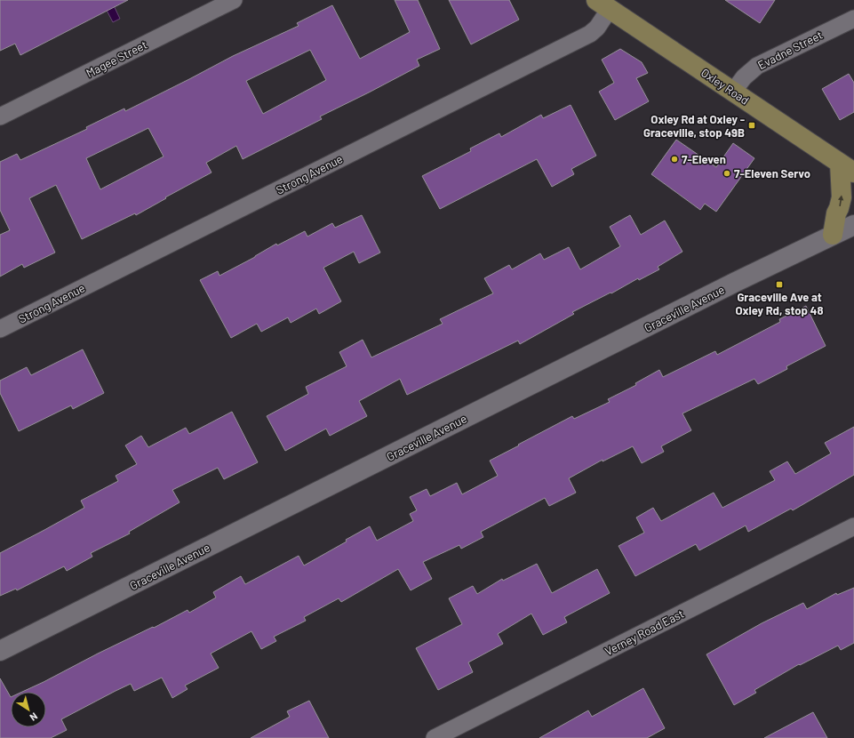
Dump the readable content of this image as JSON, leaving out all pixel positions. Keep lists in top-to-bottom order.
{
  "streets": {
    "main road": ["Oxley Road", "Graceville Avenue"],
    "street": [
      "Evadne Street",
      "Magee Street",
      "Strong Avenue",
      "Verney Road East"
    ]
  },
  "crossings": [
    ["Evadne Street", "Oxley Road"],
    ["Oxley Road", "Strong Avenue"]
  ],
  "places": {
    "transit": ["Oxley Rd at Oxley - Graceville, stop 49B", "Graceville Ave at Oxley Rd, stop 48"],
    "other": ["7-Eleven", "7-Eleven Servo"]
  },
  "north": "bottom right"
}
